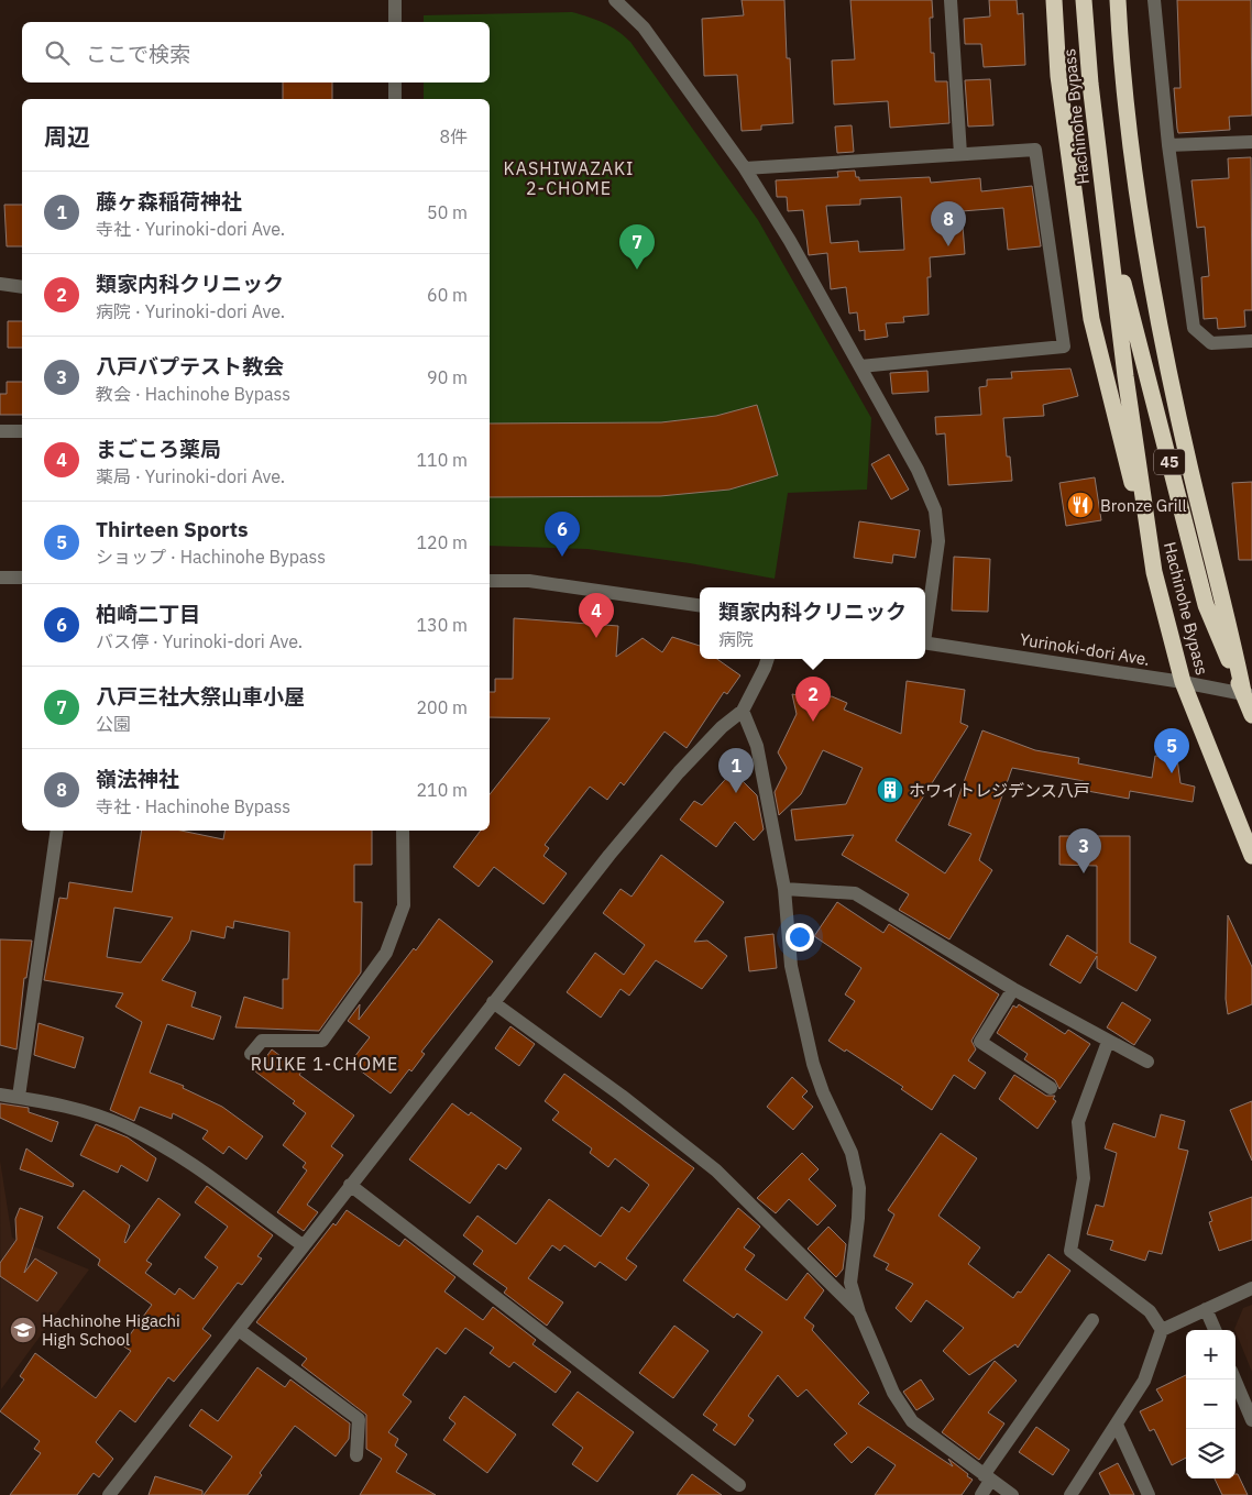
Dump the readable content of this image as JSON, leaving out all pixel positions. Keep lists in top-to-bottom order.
{
  "streets": {
    "highway": ["Hachinohe Bypass", "45"],
    "street": ["Yurinoki-dori Ave."]
  },
  "crossings": [
    ["Hachinohe Bypass", "Yurinoki-dori Ave."]
  ],
  "districts": ["KASHIWAZAKI 2-CHOME", "RUIKE 1-CHOME"],
  "places": {
    "restaurant": ["Bronze Grill"],
    "building": ["ホワイトレジデンス八戸"],
    "school or university": ["Hachinohe Higachi High School"]
  },
  "page": {
    "search": "ここで検索",
    "heading": ["周辺", "8件"],
    "list": [
      {
        "mark": "1",
        "name": "藤ヶ森稲荷神社",
        "note": "寺社 · Yurinoki-dori Ave.",
        "value": "50 m"
      },
      {
        "mark": "2",
        "name": "類家内科クリニック",
        "note": "病院 · Yurinoki-dori Ave.",
        "value": "60 m"
      },
      {
        "mark": "3",
        "name": "八戸バプテスト教会",
        "note": "教会 · Hachinohe Bypass",
        "value": "90 m"
      },
      {
        "mark": "4",
        "name": "まごころ薬局",
        "note": "薬局 · Yurinoki-dori Ave.",
        "value": "110 m"
      },
      {
        "mark": "5",
        "name": "Thirteen Sports",
        "note": "ショップ · Hachinohe Bypass",
        "value": "120 m"
      },
      {
        "mark": "6",
        "name": "柏崎二丁目",
        "note": "バス停 · Yurinoki-dori Ave.",
        "value": "130 m"
      },
      {
        "mark": "7",
        "name": "八戸三社大祭山車小屋",
        "note": "公園",
        "value": "200 m"
      },
      {
        "mark": "8",
        "name": "嶺法神社",
        "note": "寺社 · Hachinohe Bypass",
        "value": "210 m"
      }
    ],
    "pins": [
      "8",
      "7",
      "6",
      "4",
      "2",
      "5",
      "1",
      "3"
    ],
    "popup": ["類家内科クリニック", "病院"],
    "map_buttons": ["+", "−"]
  }
}
